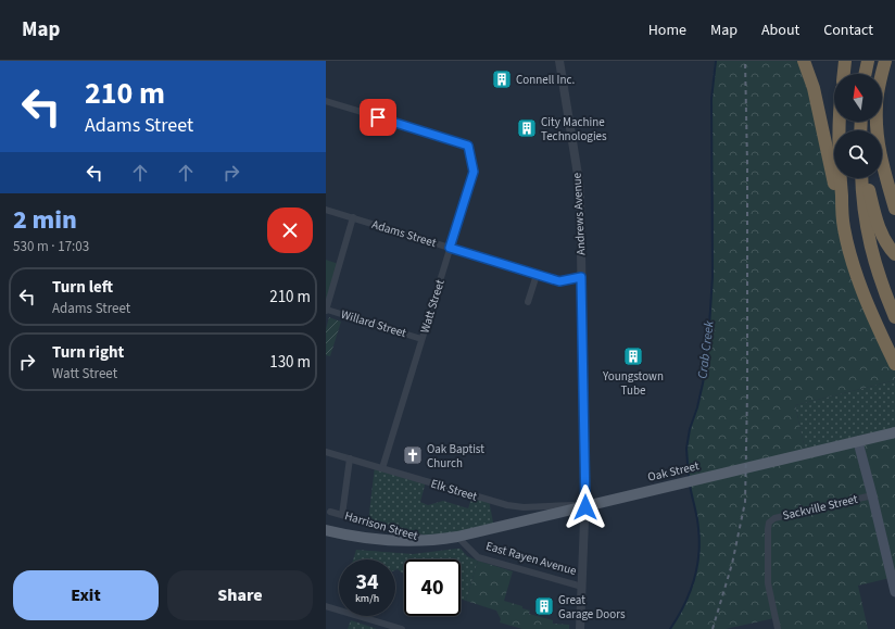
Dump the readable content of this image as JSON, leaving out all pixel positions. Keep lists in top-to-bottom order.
{
  "streets": {
    "main road": ["Oak Street"],
    "street": [
      "Andrews Avenue",
      "Adams Street",
      "Watt Street",
      "Willard Street",
      "Elk Street",
      "Sackville Street",
      "Harrison Street",
      "East Rayen Avenue"
    ]
  },
  "crossings": [
    ["Andrews Avenue", "Adams Street"],
    ["Andrews Avenue", "Elk Street"],
    ["Andrews Avenue", "East Rayen Avenue"],
    ["Adams Street", "Watt Street"],
    ["Watt Street", "Willard Street"],
    ["Watt Street", "Elk Street"],
    ["Oak Street", "East Rayen Avenue"]
  ],
  "water": ["Crab Creek"],
  "places": {
    "building": [
      "Connell Inc.",
      "City Machine Technologies",
      "Youngstown Tube",
      "Great Garage Doors"
    ],
    "church": ["Oak Baptist Church"]
  },
  "north": "top",
  "page": {
    "header": "Map",
    "nav": [
      "Home",
      "Map",
      "About",
      "Contact"
    ],
    "turn": ["210 m", "Adams Street"],
    "heading": ["2 min", "530 m · 17:03"],
    "list": [
      {
        "name": "Turn left",
        "note": "Adams Street",
        "value": "210 m"
      },
      {
        "name": "Turn right",
        "note": "Watt Street",
        "value": "130 m"
      }
    ],
    "speed": "34 km/h",
    "limit": "40",
    "buttons": ["Exit", "Share"]
  }
}
